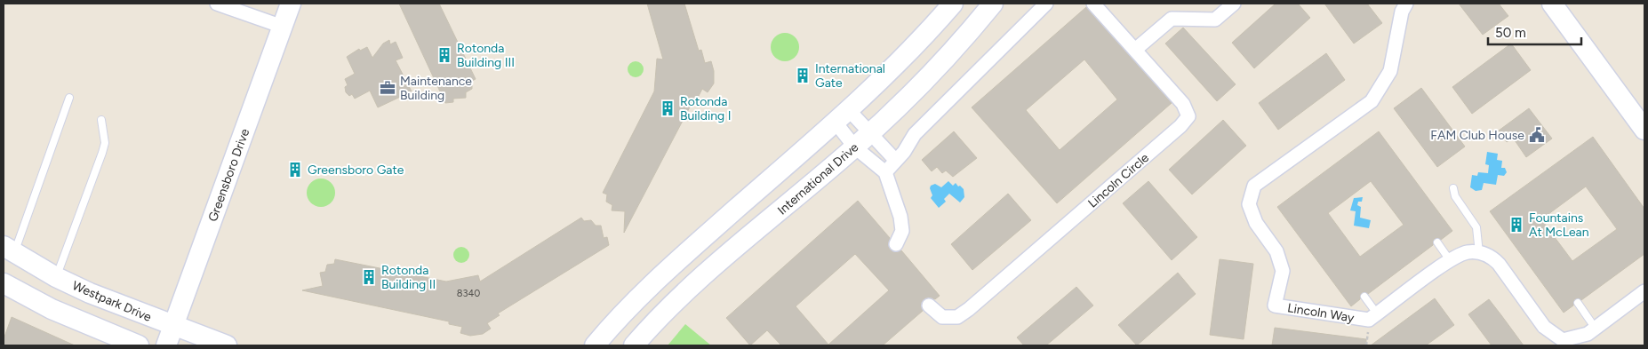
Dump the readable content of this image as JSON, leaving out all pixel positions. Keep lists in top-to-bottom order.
{
  "streets": {
    "main road": ["Greensboro Drive", "International Drive", "Westpark Drive"],
    "street": ["Lincoln Circle", "Lincoln Way"]
  },
  "crossings": [
    ["Greensboro Drive", "Westpark Drive"]
  ],
  "places": {
    "building": [
      "Rotonda Building III",
      "International Gate",
      "Rotonda Building I",
      "Greensboro Gate",
      "Fountains At McLean",
      "Rotonda Building II"
    ],
    "office": ["Maintenance Building"],
    "public building": ["FAM Club House"]
  },
  "house_numbers": ["8340"],
  "scale_bar": "50 m"
}
